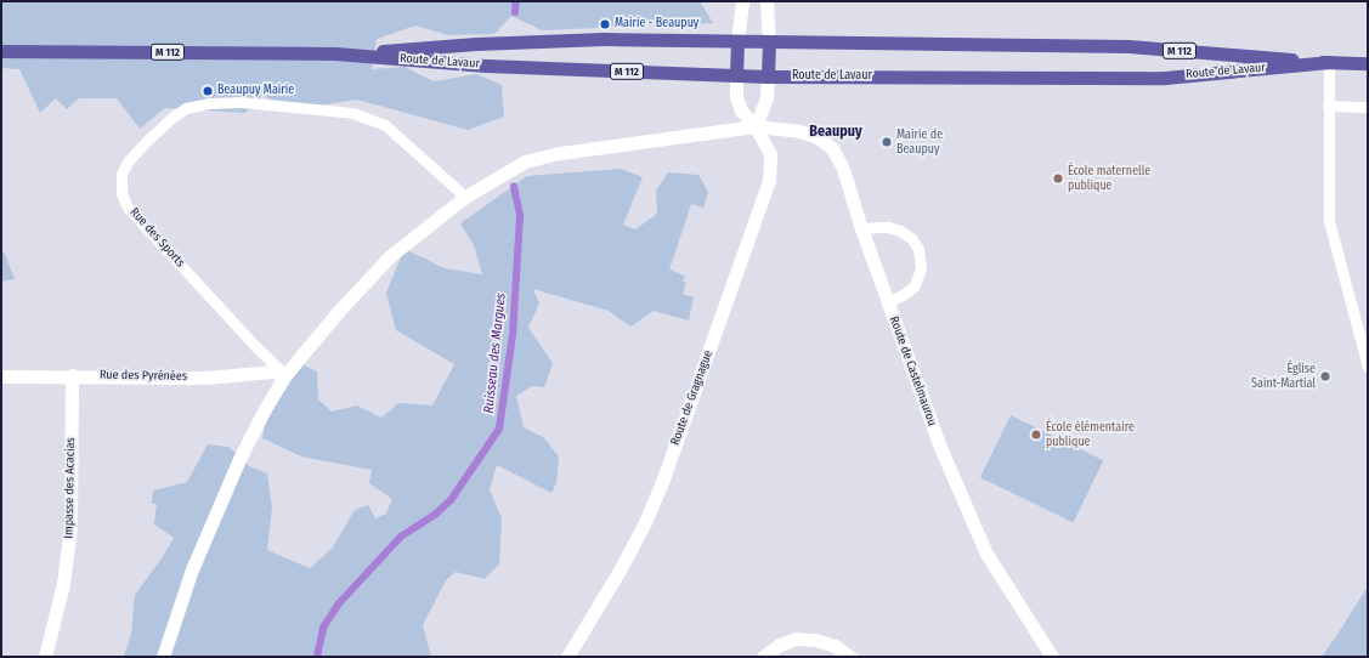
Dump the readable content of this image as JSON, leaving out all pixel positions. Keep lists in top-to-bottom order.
{
  "streets": {
    "main road": ["M 112", "Route de Lavaur"],
    "street": [
      "Route de Castelmaurou",
      "Rue des Pyrénées",
      "Route de Gragnague",
      "Impasse des Acacias"
    ],
    "lane": ["Rue des Sports"]
  },
  "crossings": [
    ["Route de Lavaur", "Route de Gragnague"],
    ["Rue des Sports", "Route de Castelmaurou"],
    ["Rue des Sports", "Rue des Pyrénées"],
    ["Route de Castelmaurou", "Rue des Pyrénées"],
    ["Route de Castelmaurou", "Route de Gragnague"],
    ["Rue des Pyrénées", "Impasse des Acacias"]
  ],
  "districts": ["Beaupuy"],
  "water": ["Ruisseau des Margues"],
  "places": [
    "Mairie - Beaupuy",
    "Beaupuy Mairie",
    "Mairie de Beaupuy",
    "École maternelle publique",
    "Église Saint-Martial",
    "École élémentaire publique"
  ]
}
